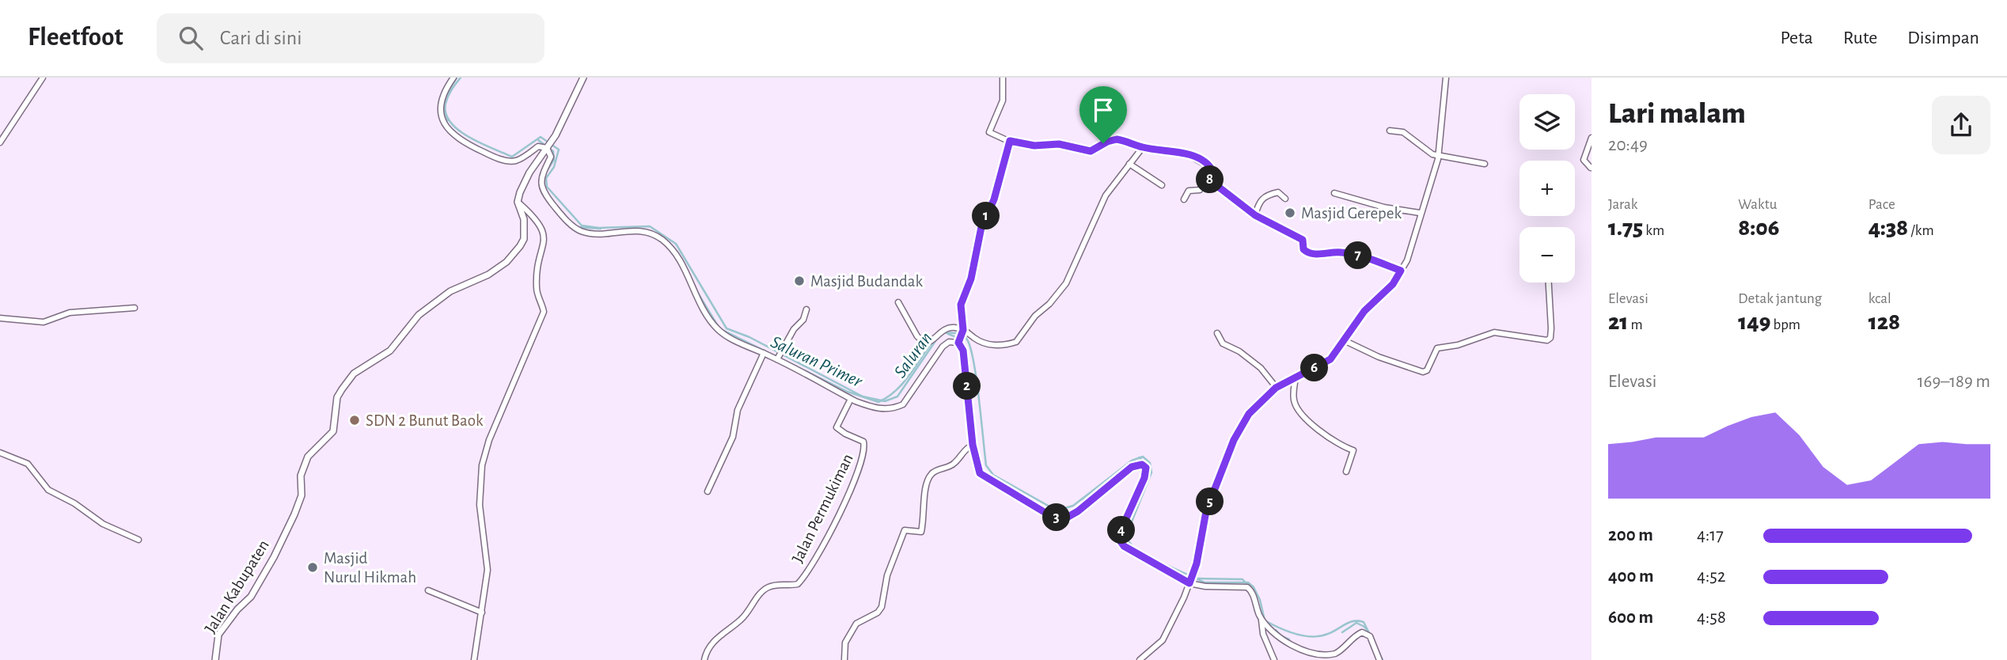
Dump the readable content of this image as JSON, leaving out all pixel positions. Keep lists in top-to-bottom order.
{
  "streets": {
    "street": ["Jalan Permukiman", "Jalan Kabupaten"]
  },
  "water": ["Saluran", "Saluran Primer"],
  "places": [
    "Masjid Gerepek",
    "Masjid Budandak",
    "SDN 2 Bunut Baok",
    "Masjid Nurul Hikmah"
  ],
  "page": {
    "header": "Fleetfoot",
    "search": "Cari di sini",
    "nav": ["Peta", "Rute", "Disimpan"],
    "heading": ["Lari malam", "20:49"],
    "map_buttons": ["+", "−"],
    "pins": [
      "8",
      "1",
      "7",
      "6",
      "2",
      "5",
      "3",
      "4"
    ],
    "stats": [
      ["Jarak", "1.75 km"],
      ["Waktu", "8:06"],
      ["Pace", "4:38 /km"],
      ["Elevasi", "21 m"],
      ["Detak jantung", "149 bpm"],
      ["kcal", "128"]
    ],
    "chart": ["Elevasi", "169–189 m"],
    "list": [
      {
        "name": "200 m",
        "note": "4:17"
      },
      {
        "name": "400 m",
        "note": "4:52"
      },
      {
        "name": "600 m",
        "note": "4:58"
      }
    ]
  }
}
